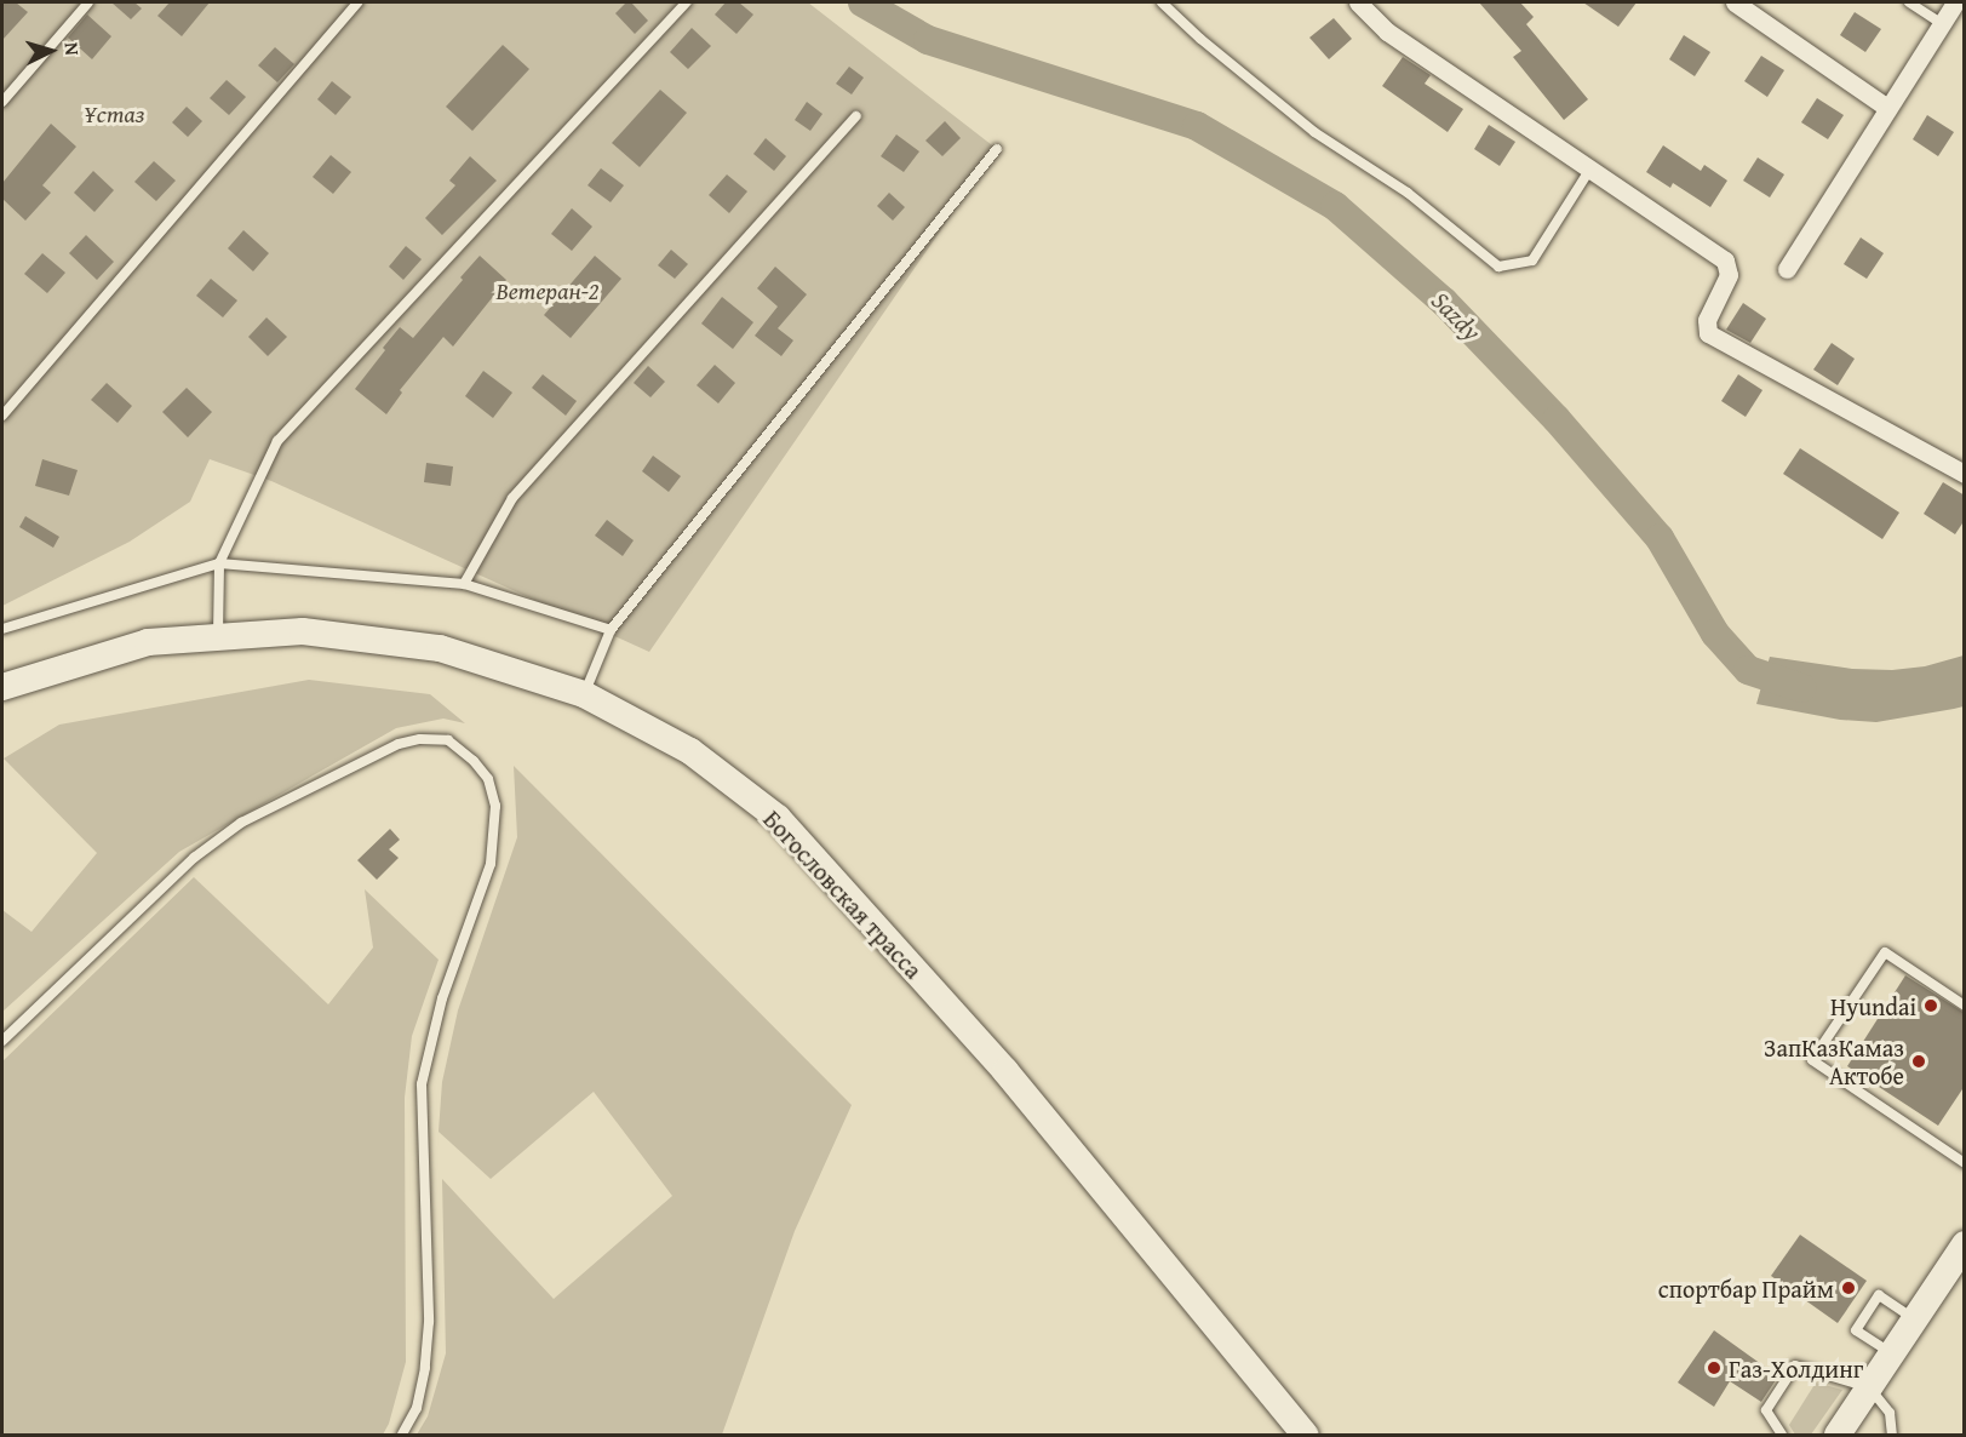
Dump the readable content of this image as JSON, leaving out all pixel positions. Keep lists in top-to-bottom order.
{
  "streets": {
    "main road": ["Богословская трасса"]
  },
  "water": ["Sazdy"],
  "parks": ["Ұстаз", "Ветеран-2"],
  "places": [
    "Hyundai",
    "ЗапКазКамаз Актобе",
    "спортбар Прайм",
    "Газ-Холдинг"
  ],
  "north": "right"
}
